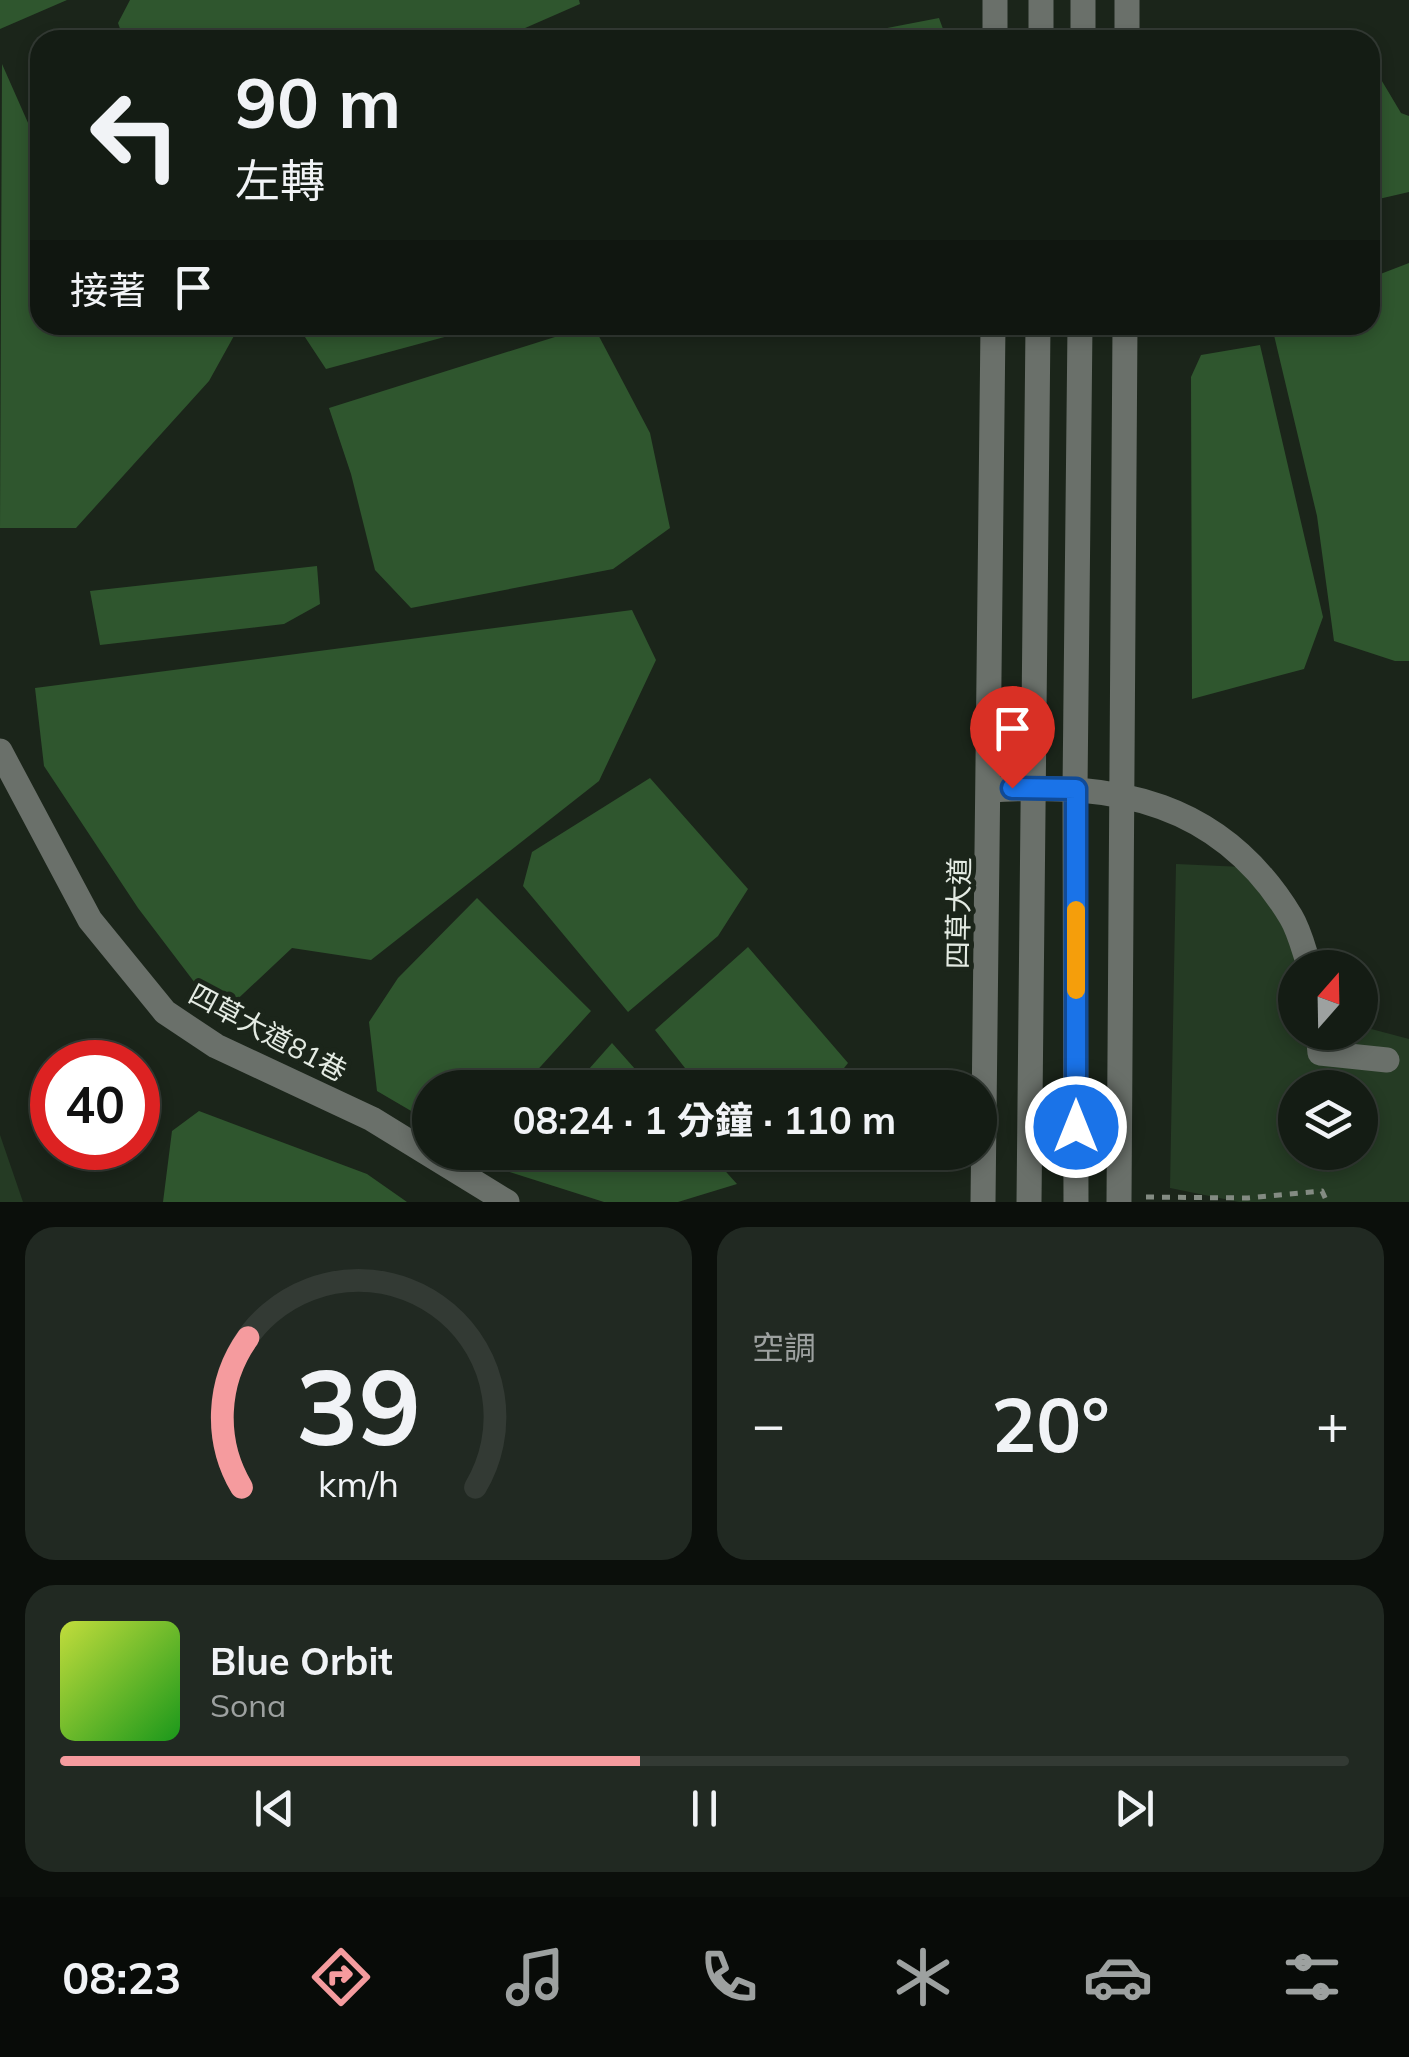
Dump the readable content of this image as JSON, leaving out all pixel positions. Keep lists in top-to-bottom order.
{
  "streets": {
    "street": ["四草大道", "四草大道81巷"]
  },
  "north": "top",
  "page": {
    "turn": ["90 m", "左轉"],
    "then": "接著",
    "limit": "40",
    "trip": "08:24 · 1 分鐘 · 110 m",
    "tile": "空調",
    "heat": ["−", "20°", "+"],
    "song": ["Blue Orbit", "Sona"],
    "tabs": "08:23",
    "gauge": ["39", "km/h"]
  }
}
